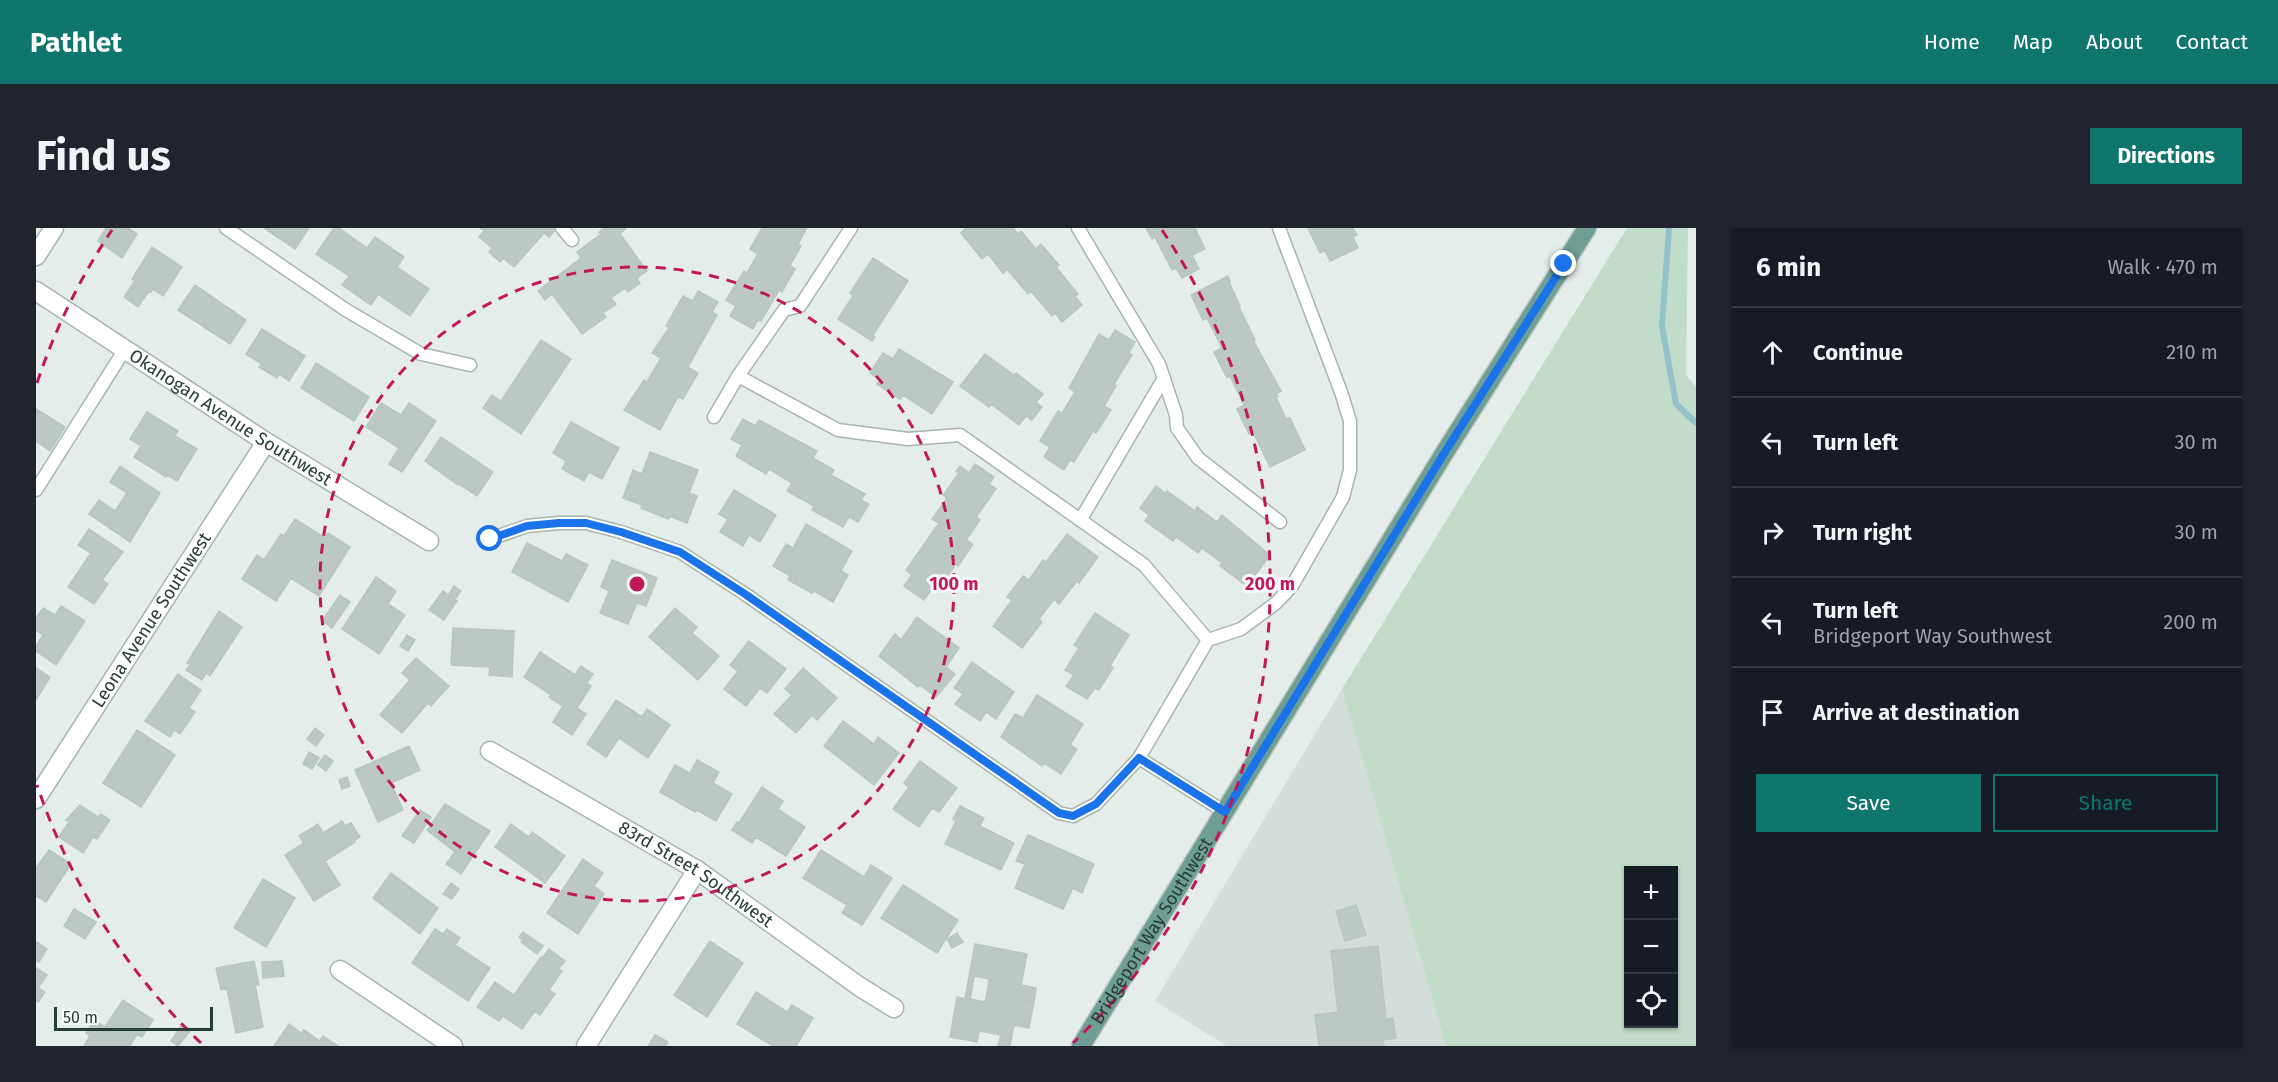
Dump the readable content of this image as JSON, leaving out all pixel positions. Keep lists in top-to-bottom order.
{
  "streets": {
    "main road": ["Bridgeport Way Southwest"],
    "street": ["Okanogan Avenue Southwest", "Leona Avenue Southwest", "83rd Street Southwest"]
  },
  "crossings": [
    ["Okanogan Avenue Southwest", "Leona Avenue Southwest"]
  ],
  "scale_bar": "50 m",
  "page": {
    "header": "Pathlet",
    "nav": [
      "Home",
      "Map",
      "About",
      "Contact"
    ],
    "buttons": [
      "Directions",
      ["Save", "Share"]
    ],
    "title": "Find us",
    "heading": ["6 min", "Walk · 470 m"],
    "list": [
      ["Continue", "210 m"],
      ["Turn left", "30 m"],
      ["Turn right", "30 m"],
      ["Turn left", "Bridgeport Way Southwest", "200 m"],
      "Arrive at destination"
    ],
    "map_buttons": ["+", "−"],
    "scale": "50 m"
  },
  "rings": ["100 m", "200 m"]
}
